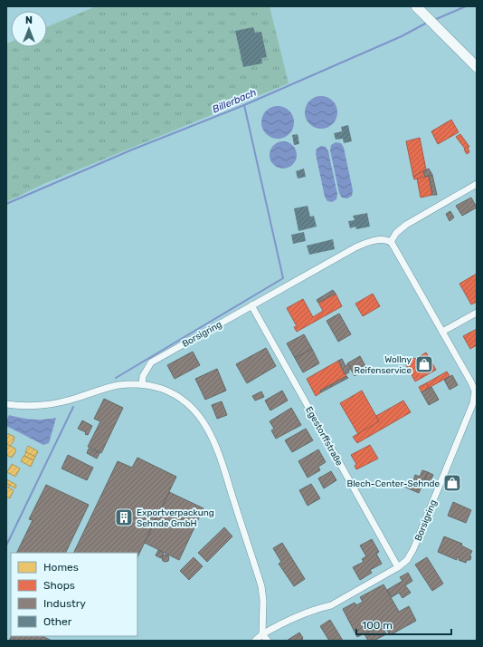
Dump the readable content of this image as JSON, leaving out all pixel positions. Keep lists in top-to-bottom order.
{
  "streets": {
    "street": ["Borsigring", "Egestorffstraße"]
  },
  "crossings": [
    ["Borsigring", "Egestorffstraße"]
  ],
  "water": ["Billerbach"],
  "places": {
    "shop": ["Wollny Reifenservice", "Blech-Center-Sehnde"],
    "building": ["Exportverpackung Sehnde GmbH"]
  },
  "legend": [
    "Homes",
    "Shops",
    "Industry",
    "Other"
  ],
  "scale_bar": "100 m",
  "north": "top"
}
